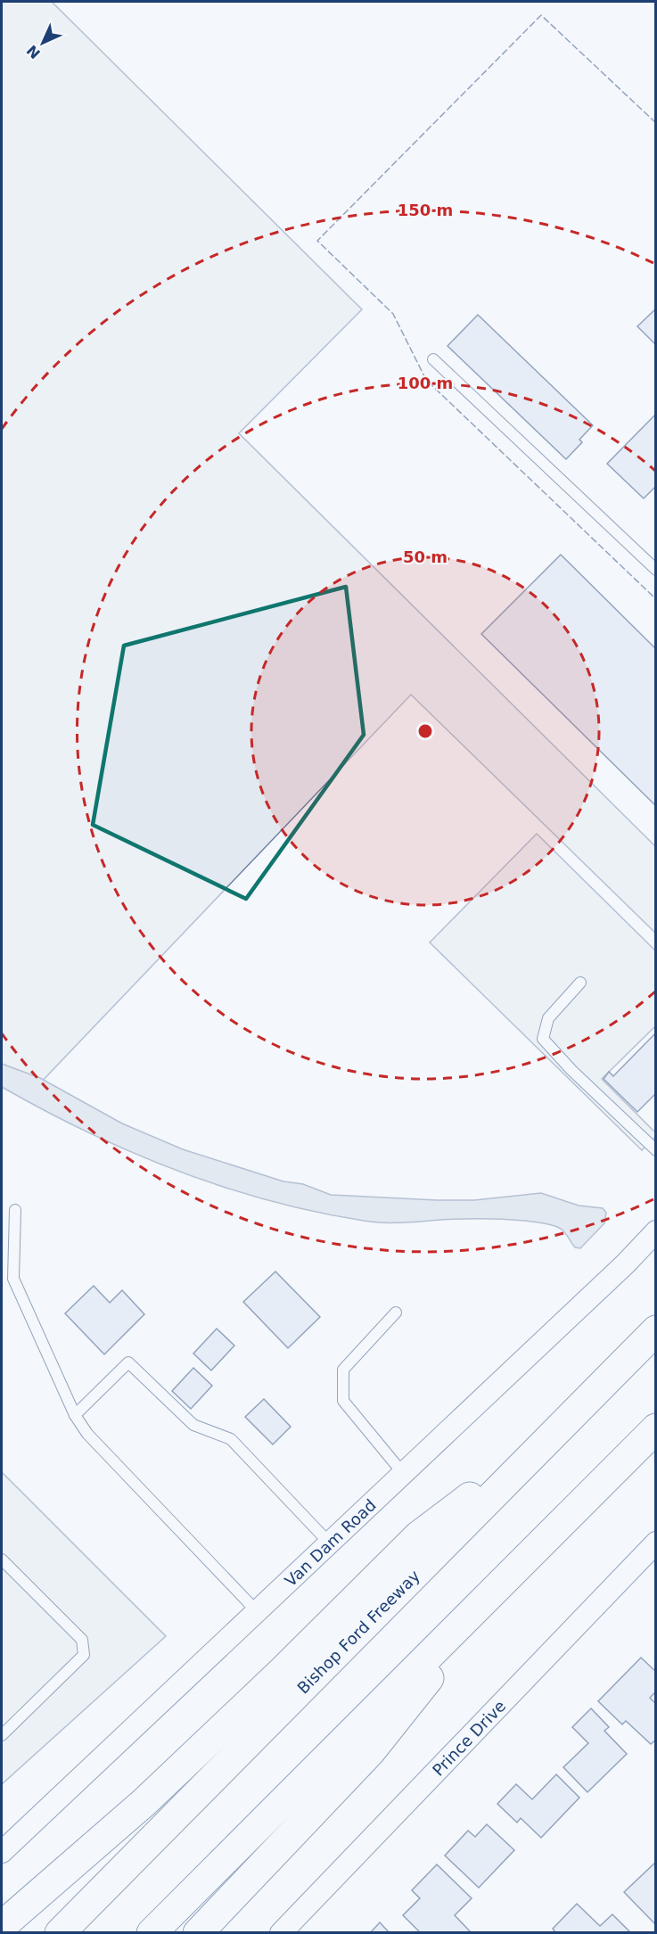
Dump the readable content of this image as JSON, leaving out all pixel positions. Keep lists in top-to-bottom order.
{
  "streets": {
    "highway": ["Bishop Ford Freeway"],
    "street": ["Van Dam Road", "Prince Drive"]
  },
  "north": "bottom left",
  "rings": ["150 m", "100 m", "50 m"]
}
